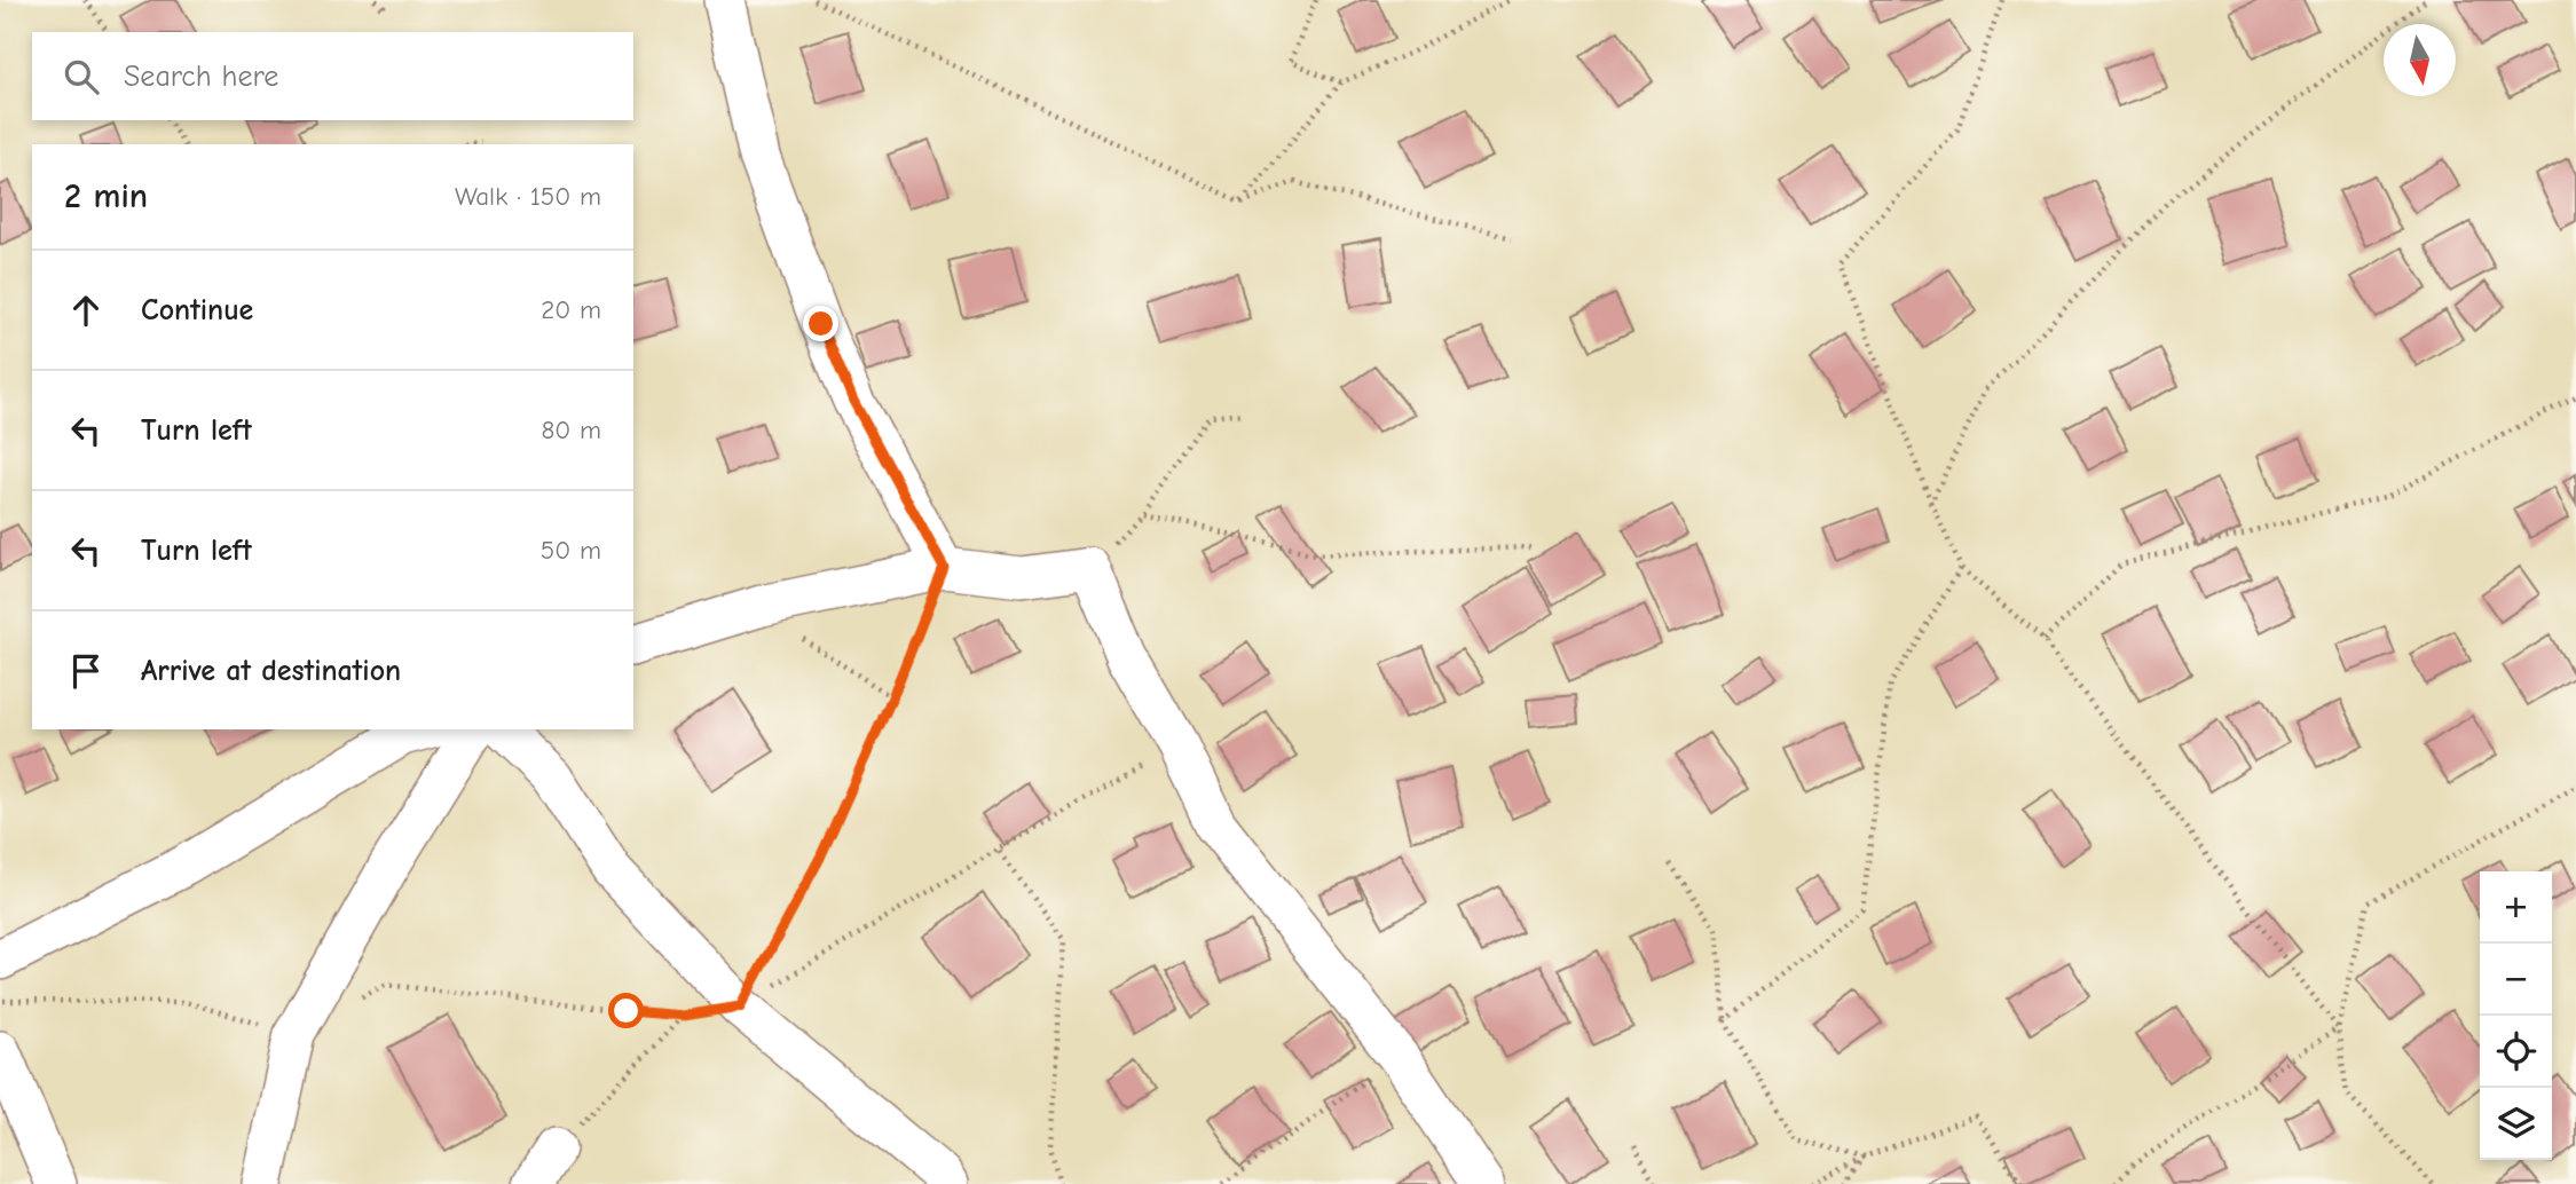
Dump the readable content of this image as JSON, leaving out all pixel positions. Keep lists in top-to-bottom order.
{
  "north": "bottom",
  "page": {
    "search": "Search here",
    "heading": ["2 min", "Walk · 150 m"],
    "list": [
      ["Continue", "20 m"],
      ["Turn left", "80 m"],
      ["Turn left", "50 m"],
      "Arrive at destination"
    ],
    "map_buttons": ["+", "−"]
  }
}
